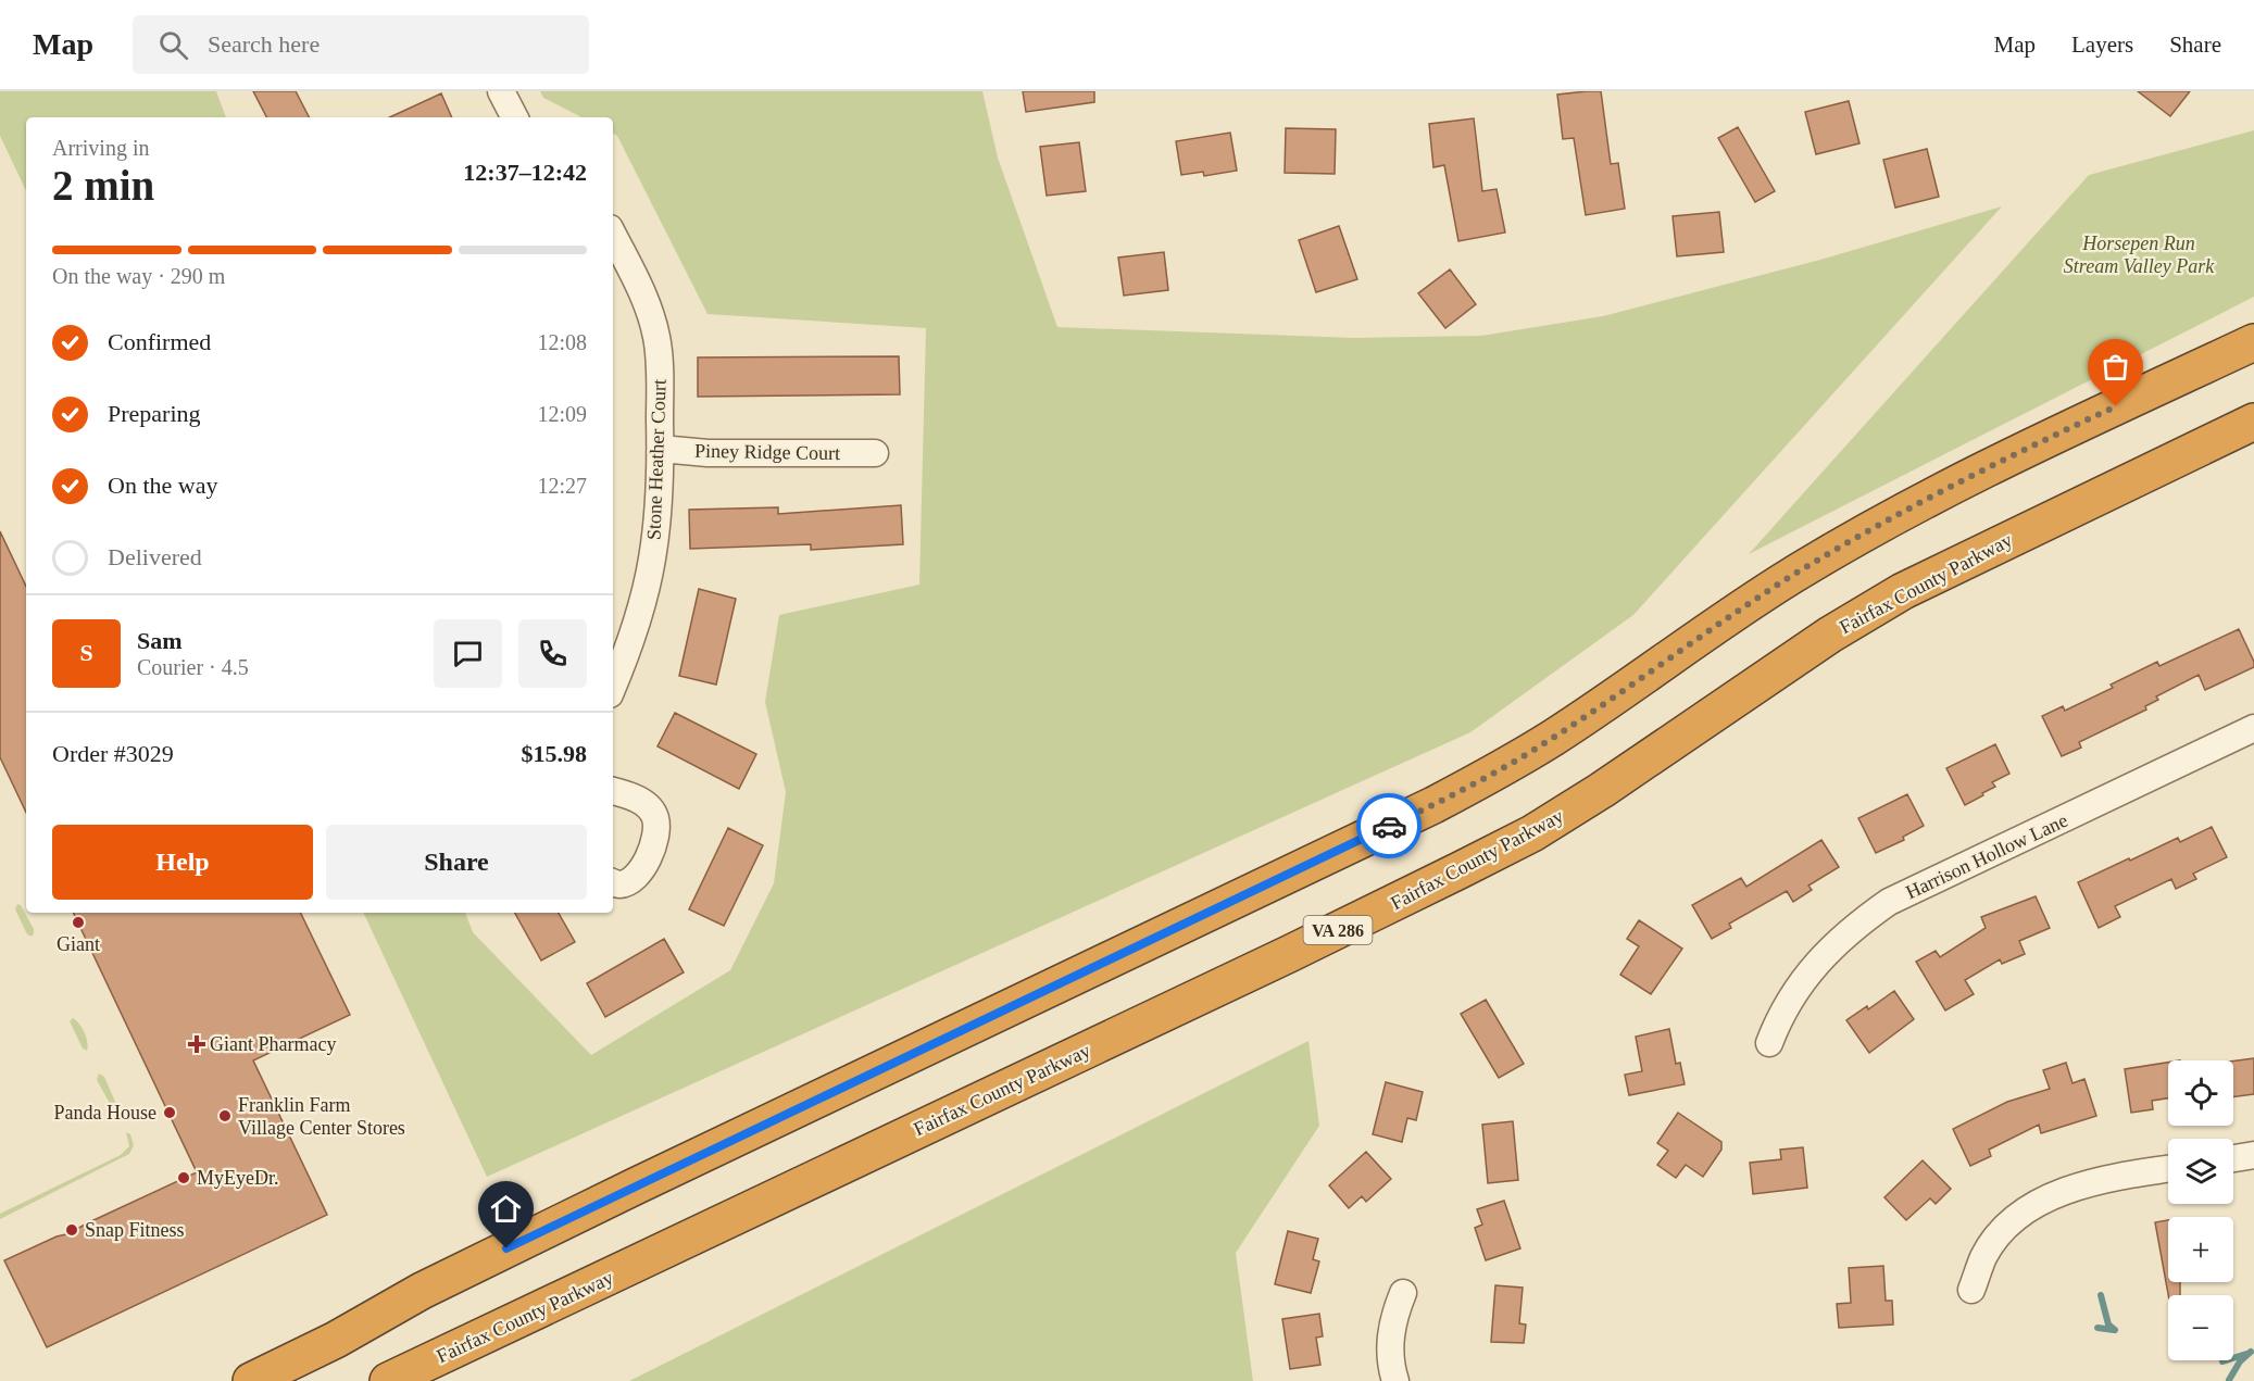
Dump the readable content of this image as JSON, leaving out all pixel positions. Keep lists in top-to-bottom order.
{
  "streets": {
    "highway": ["Fairfax County Parkway", "VA 286"],
    "street": ["Piney Ridge Court", "Stone Heather Court", "Harrison Hollow Lane"]
  },
  "crossings": [
    ["Piney Ridge Court", "Stone Heather Court"]
  ],
  "parks": ["Horsepen Run Stream Valley Park"],
  "places": {
    "other": [
      "Giant",
      "Panda House",
      "Franklin Farm Village Center Stores",
      "MyEyeDr.",
      "Snap Fitness"
    ],
    "health": ["Giant Pharmacy"]
  },
  "page": {
    "header": "Map",
    "search": "Search here",
    "nav": ["Map", "Layers", "Share"],
    "heading": ["2 min", "Arriving in", "12:37–12:42"],
    "panel": [
      "Sam",
      "Courier · 4.5",
      "Order #3029",
      "$15.98"
    ],
    "bar": "On the way · 290 m",
    "list": [
      ["Confirmed", "12:08"],
      ["Preparing", "12:09"],
      ["On the way", "12:27"],
      "Delivered"
    ],
    "round": "S",
    "buttons": ["Help", "Share"],
    "map_buttons": ["+", "−"]
  }
}
